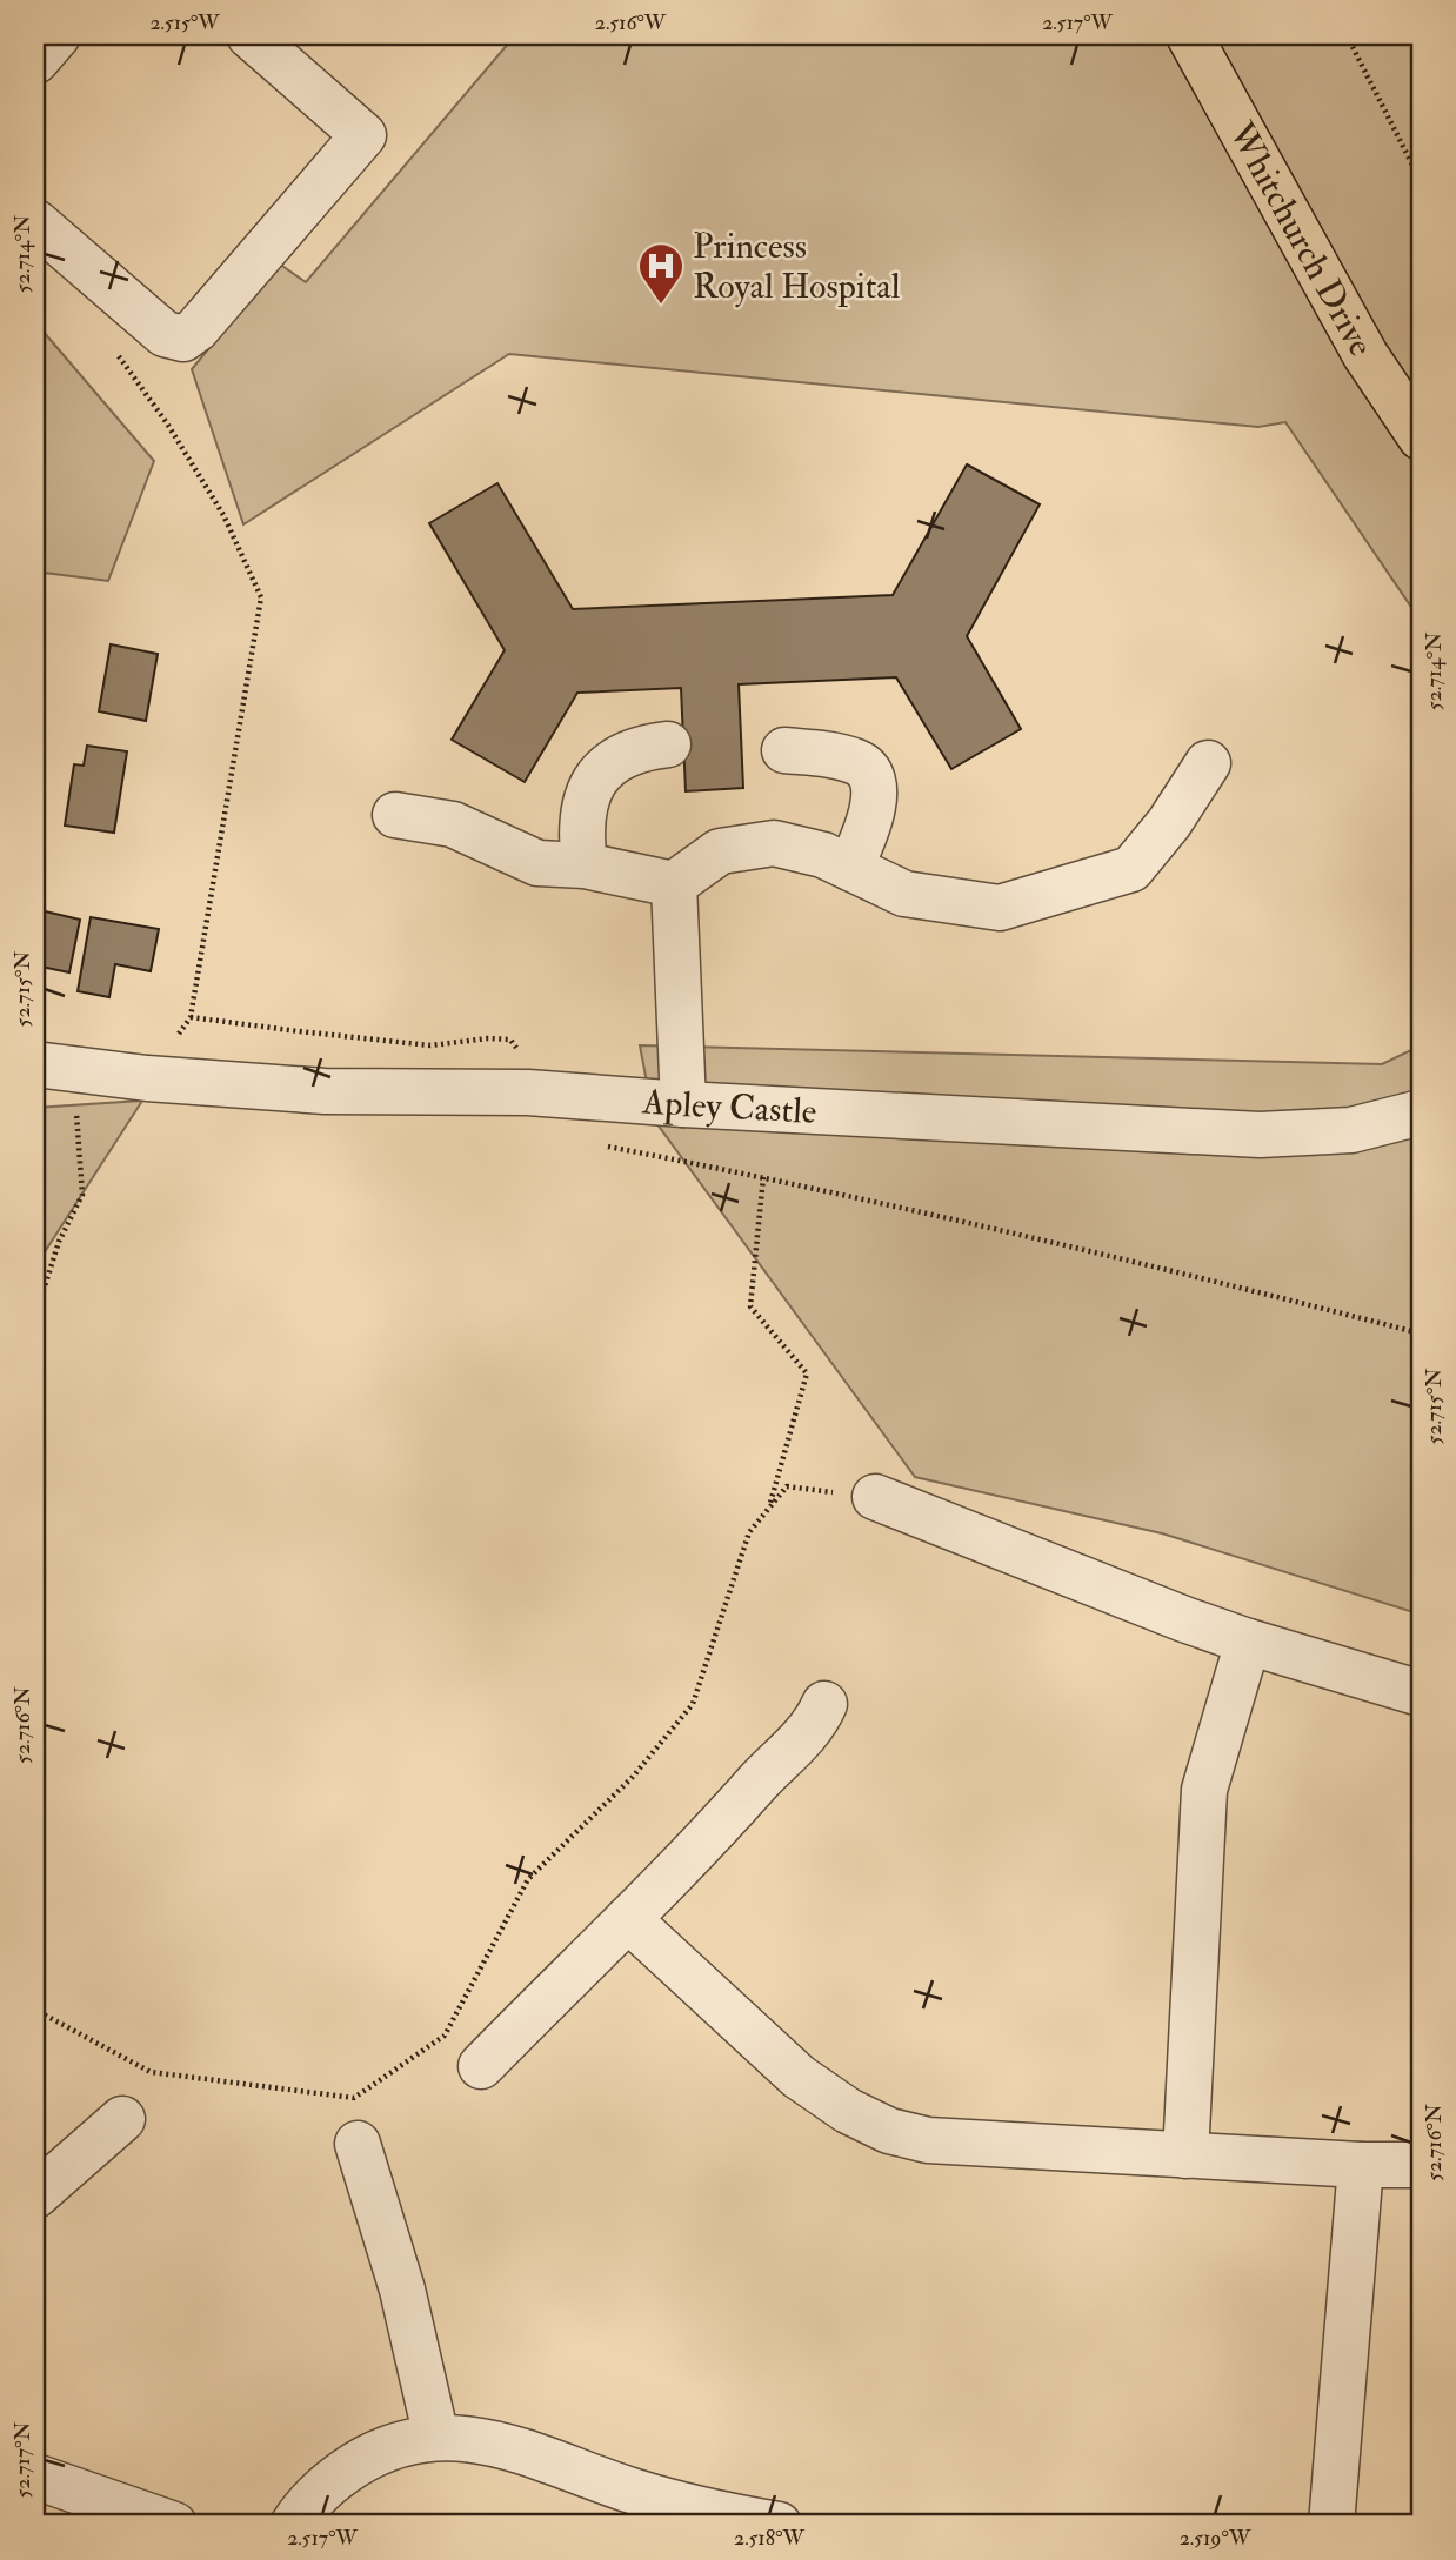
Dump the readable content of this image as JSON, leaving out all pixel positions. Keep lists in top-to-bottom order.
{
  "streets": {
    "main road": ["Whitchurch Drive"],
    "street": ["Apley Castle"]
  },
  "places": {
    "hospital": ["Princess Royal Hospital"]
  },
  "coordinates": [
    "2.515°W",
    "2.516°W",
    "2.517°W",
    "52.714°N",
    "52.715°N",
    "52.716°N",
    "52.717°N",
    "2.518°W",
    "2.519°W"
  ]
}
